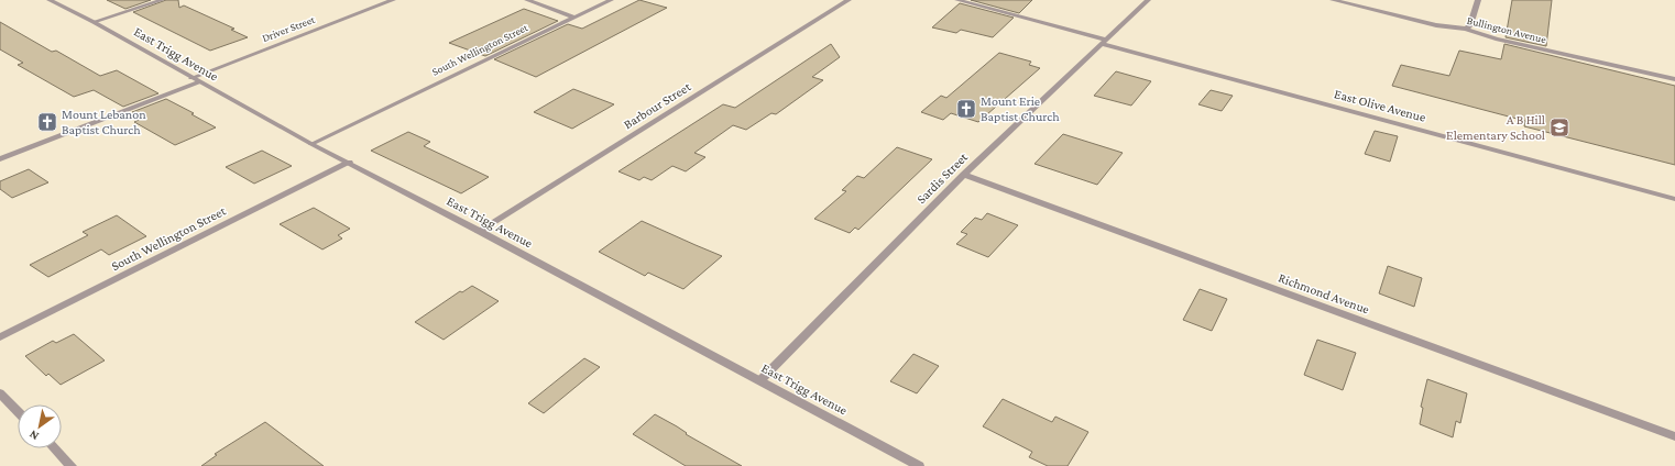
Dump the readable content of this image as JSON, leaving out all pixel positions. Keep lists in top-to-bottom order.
{
  "streets": {
    "street": [
      "Driver Street",
      "Bullington Avenue",
      "South Wellington Street",
      "East Trigg Avenue",
      "Barbour Street",
      "East Olive Avenue",
      "Sardis Street",
      "Richmond Avenue"
    ]
  },
  "crossings": [
    ["Driver Street", "East Trigg Avenue"],
    ["South Wellington Street", "East Trigg Avenue"],
    ["East Trigg Avenue", "Barbour Street"],
    ["East Trigg Avenue", "Sardis Street"],
    ["East Olive Avenue", "Sardis Street"],
    ["Sardis Street", "Richmond Avenue"]
  ],
  "places": {
    "church": ["Mount Erie Baptist Church", "Mount Lebanon Baptist Church"],
    "school or university": ["A B Hill Elementary School"]
  },
  "north": "bottom left"
}
